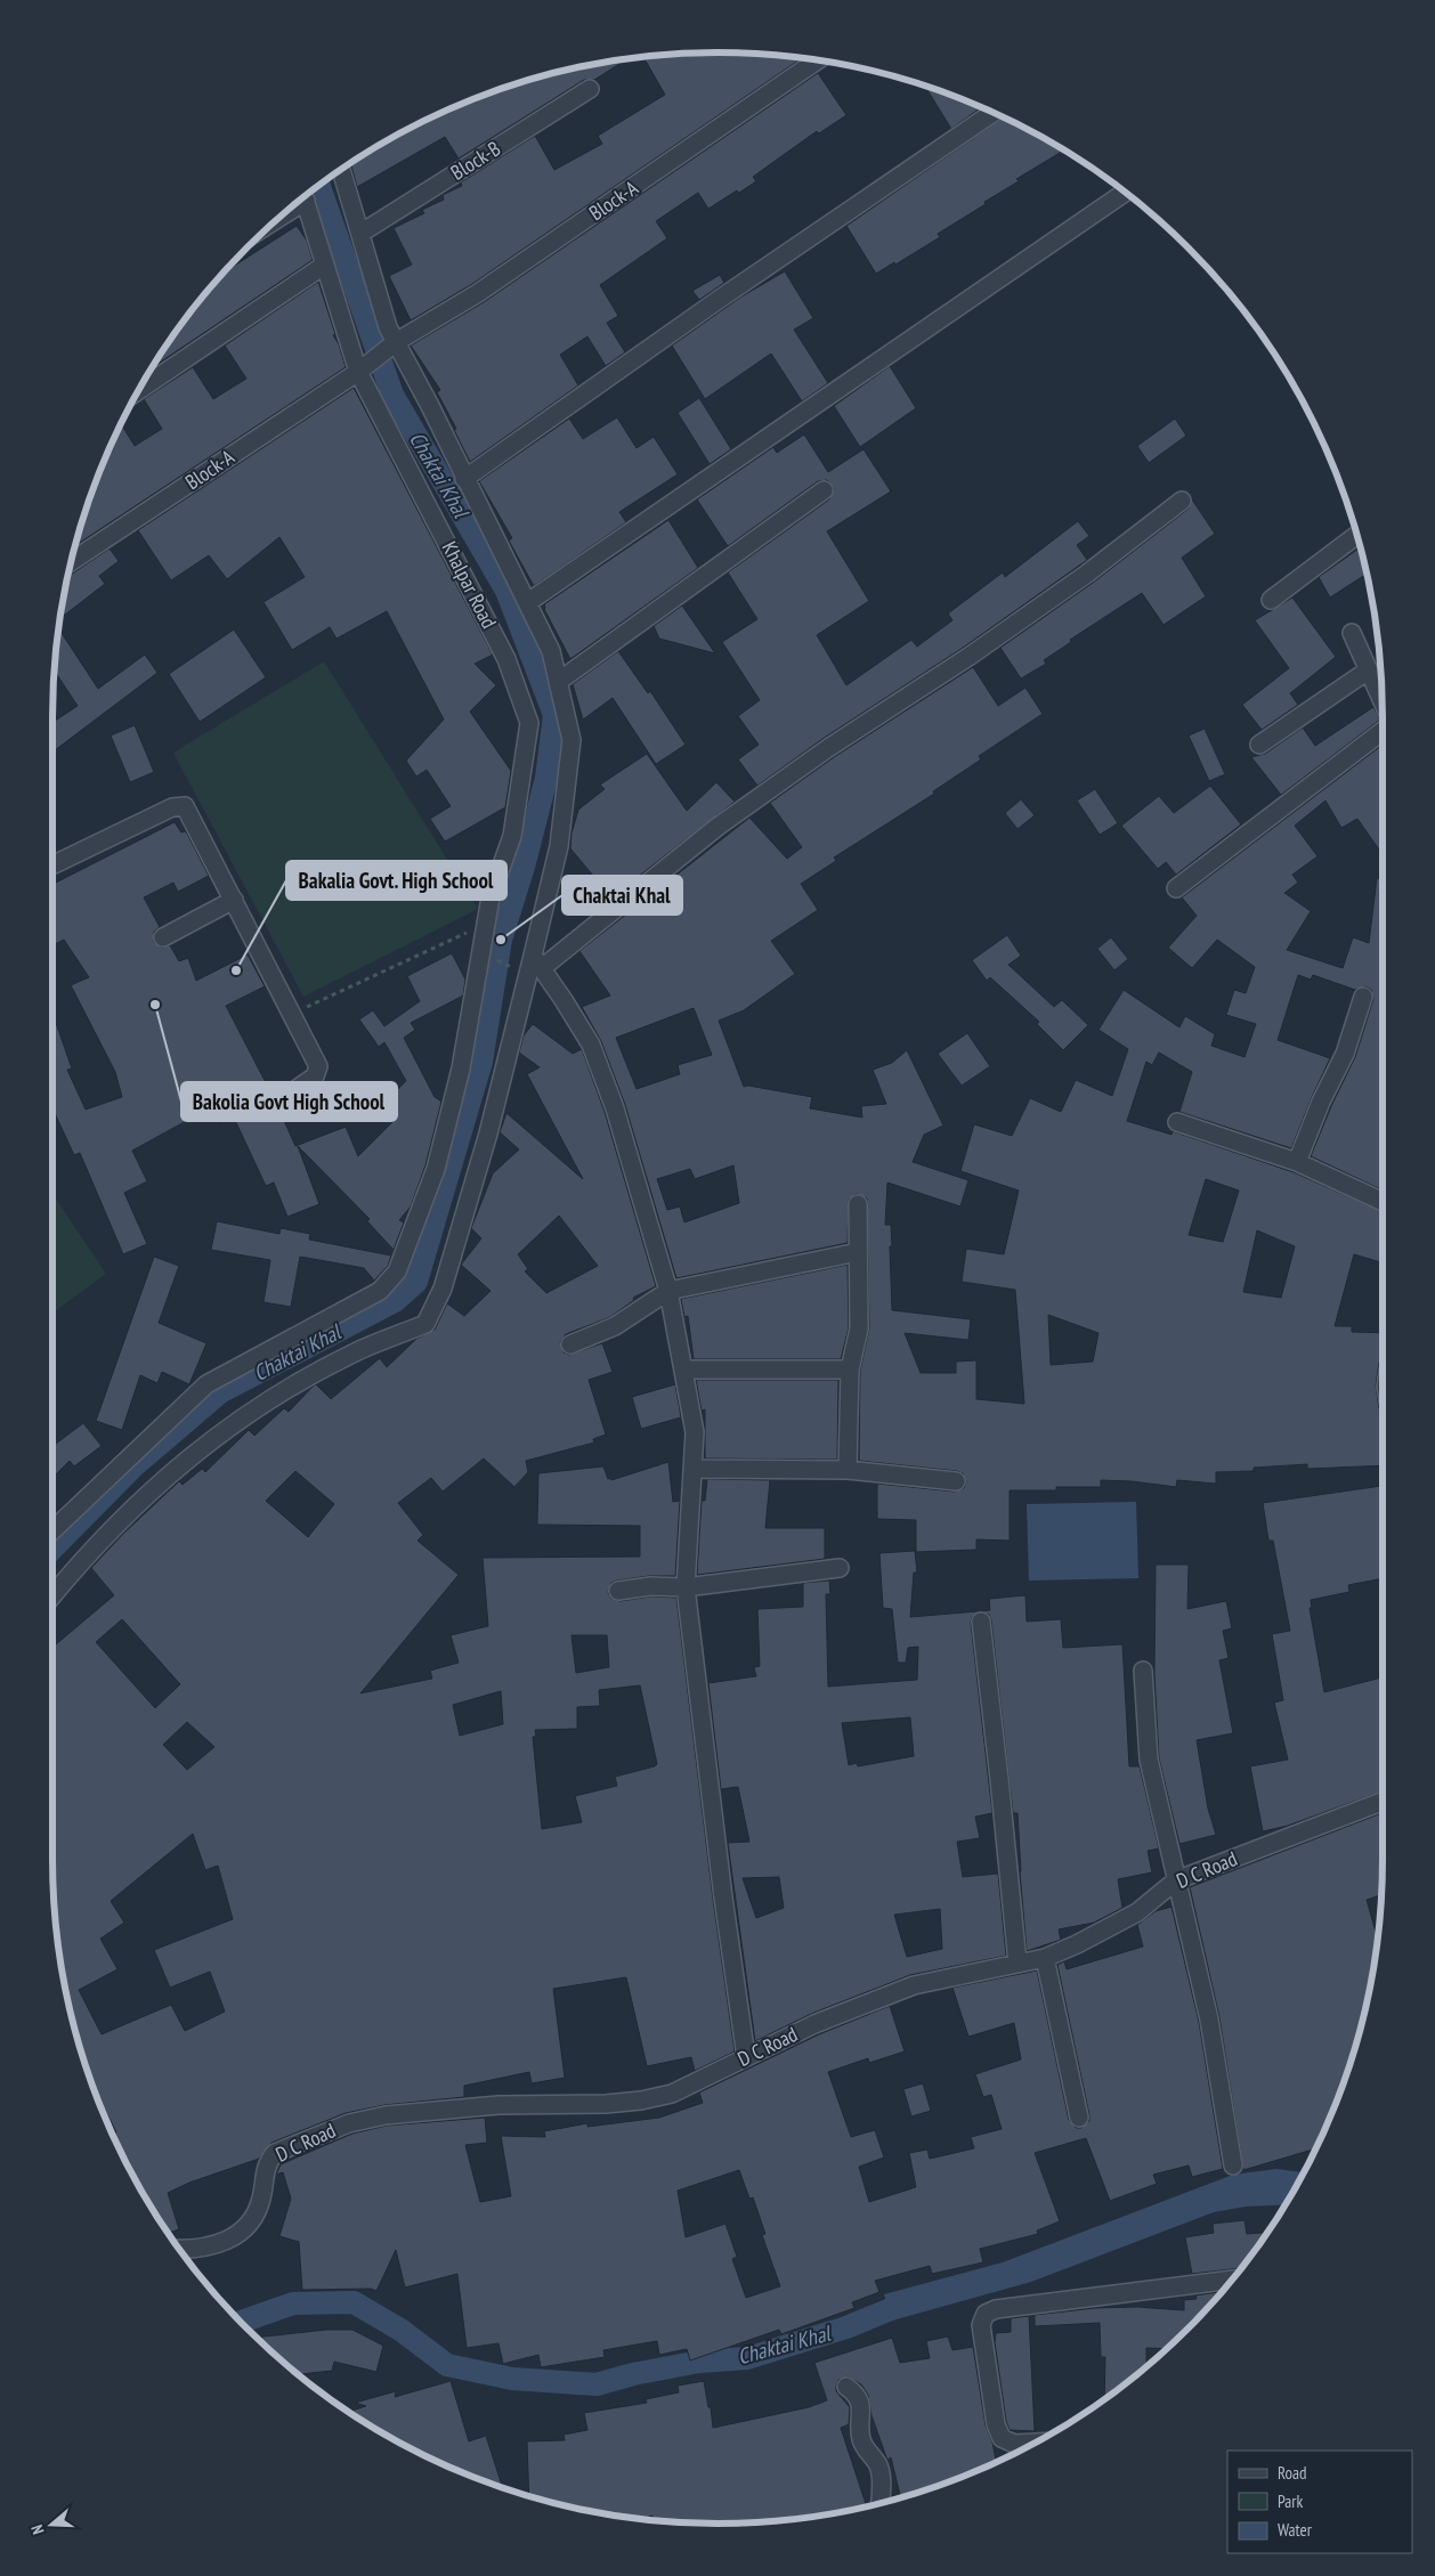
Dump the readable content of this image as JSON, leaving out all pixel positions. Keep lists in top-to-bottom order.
{
  "streets": {
    "street": [
      "Block-B",
      "Block-A",
      "Khalpar Road",
      "D C Road"
    ]
  },
  "crossings": [
    ["Block-A", "Khalpar Road"]
  ],
  "water": ["Chaktai Khal"],
  "places": ["Chaktai Khal", "Bakalia Govt. High School", "Bakolia Govt High School"],
  "legend": ["Road", "Park", "Water"],
  "north": "left"
}
